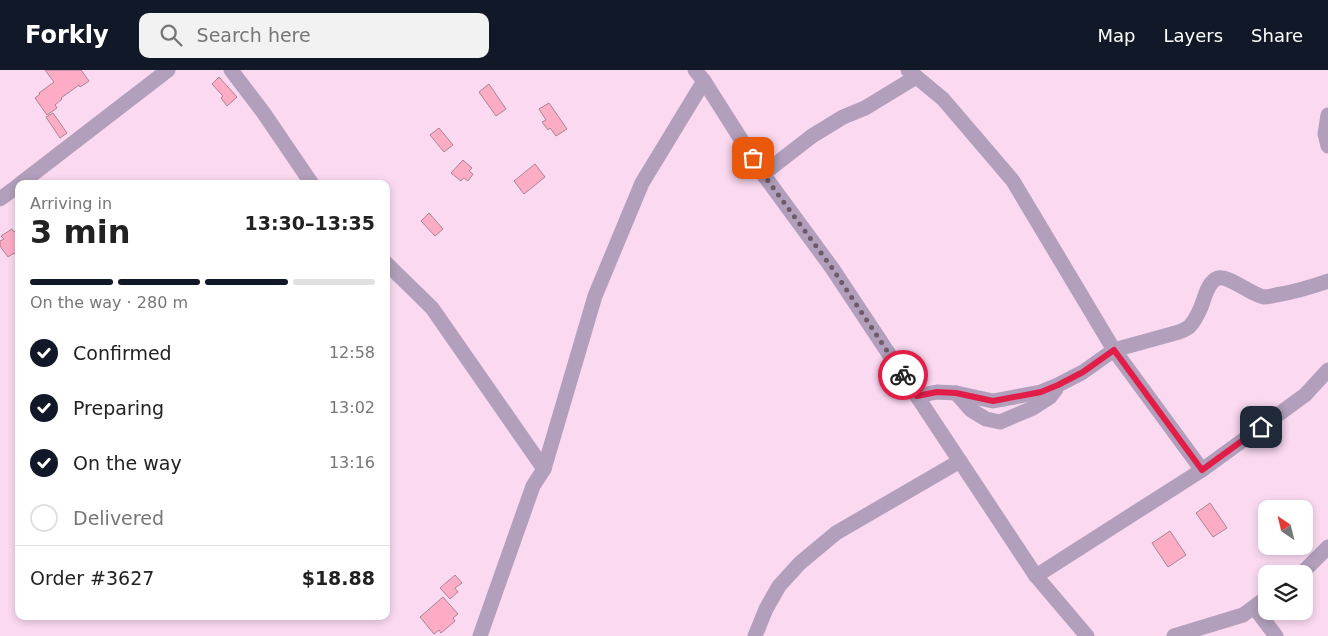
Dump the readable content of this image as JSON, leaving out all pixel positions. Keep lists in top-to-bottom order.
{
  "north": "top left",
  "page": {
    "header": "Forkly",
    "search": "Search here",
    "nav": ["Map", "Layers", "Share"],
    "heading": ["3 min", "Arriving in", "13:30–13:35"],
    "panel": ["Order #3627", "$18.88"],
    "bar": "On the way · 280 m",
    "list": [
      ["Confirmed", "12:58"],
      ["Preparing", "13:02"],
      ["On the way", "13:16"],
      "Delivered"
    ]
  }
}
